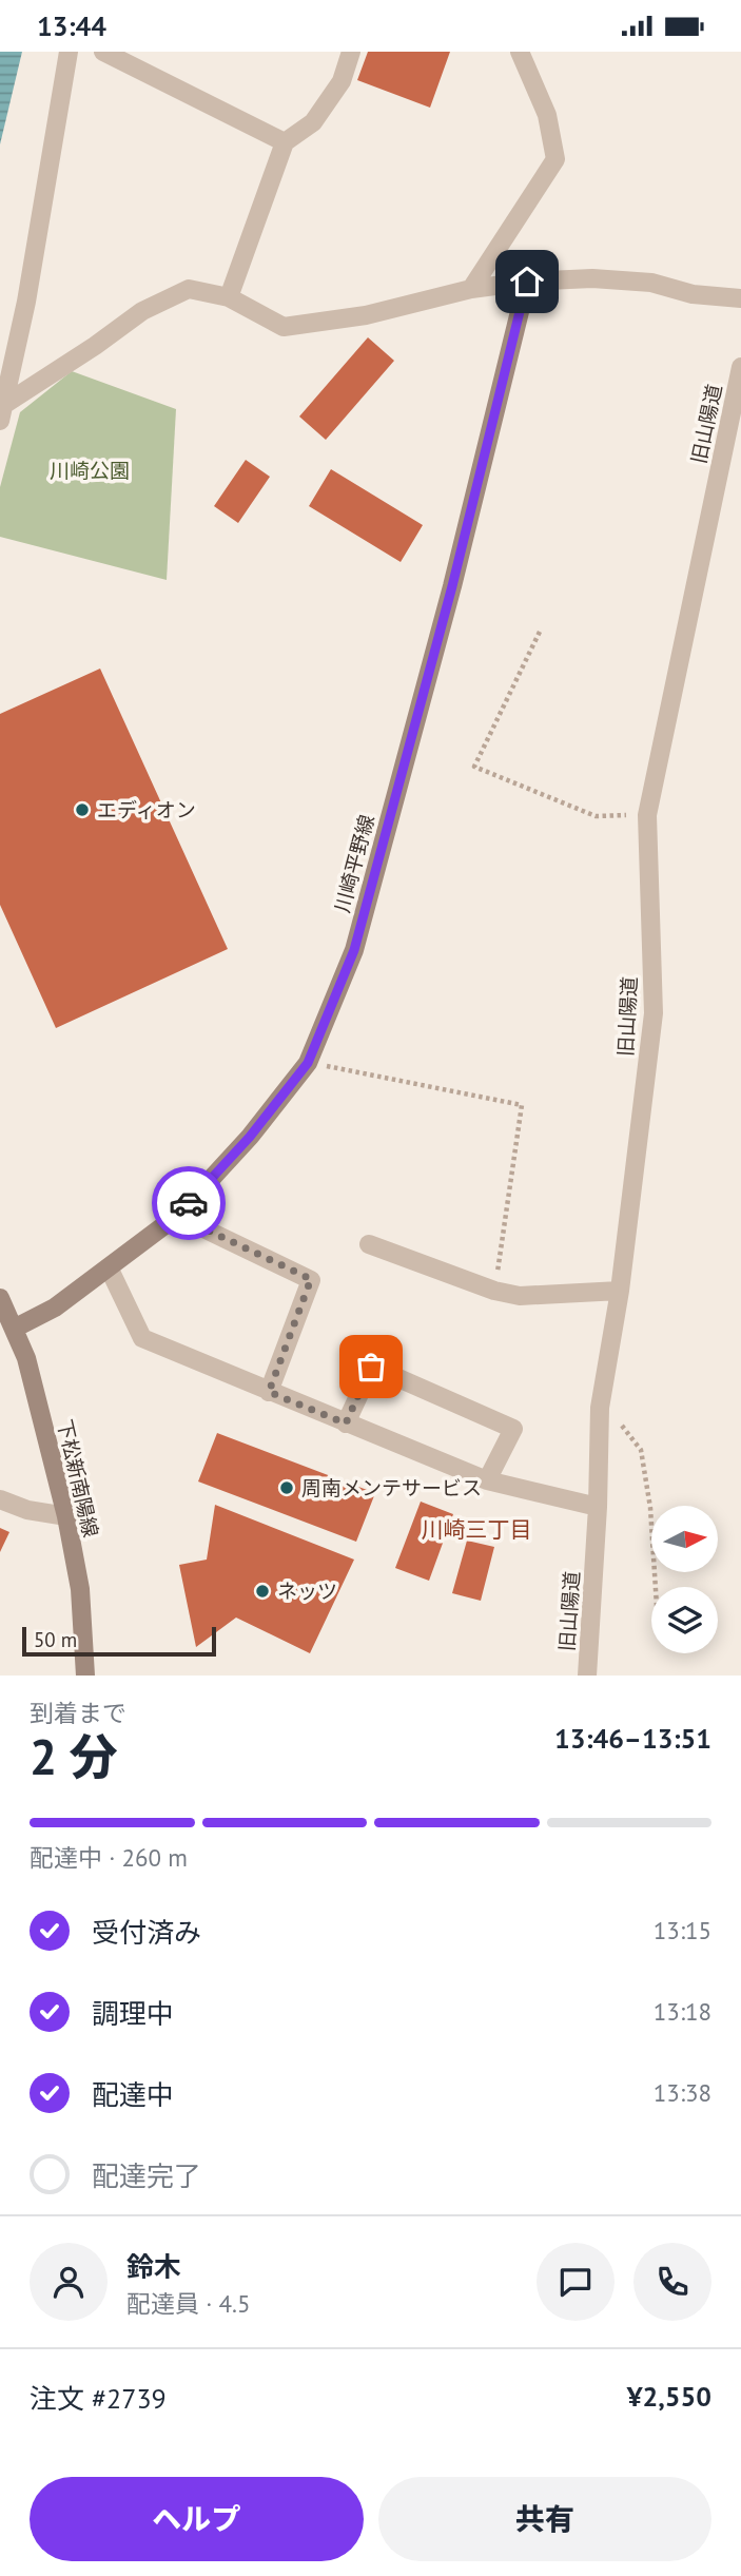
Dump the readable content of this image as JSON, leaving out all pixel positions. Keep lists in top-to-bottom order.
{
  "streets": {
    "street": ["旧山陽道", "川崎平野線", "下松新南陽線"]
  },
  "crossings": [
    ["川崎平野線", "下松新南陽線"]
  ],
  "districts": ["川崎三丁目"],
  "parks": ["川崎公園"],
  "places": ["エディオン", "周南メンテサービス", "ネッツ"],
  "scale_bar": "50 m",
  "north": "right",
  "page": {
    "status": "13:44",
    "scale": "50 m",
    "heading": ["2 分", "到着まで", "13:46–13:51"],
    "panel": [
      "鈴木",
      "配達員 · 4.5",
      "注文 #2739",
      "¥2,550"
    ],
    "bar": "配達中 · 260 m",
    "list": [
      ["受付済み", "13:15"],
      ["調理中", "13:18"],
      ["配達中", "13:38"],
      "配達完了"
    ],
    "buttons": ["ヘルプ", "共有"]
  }
}
